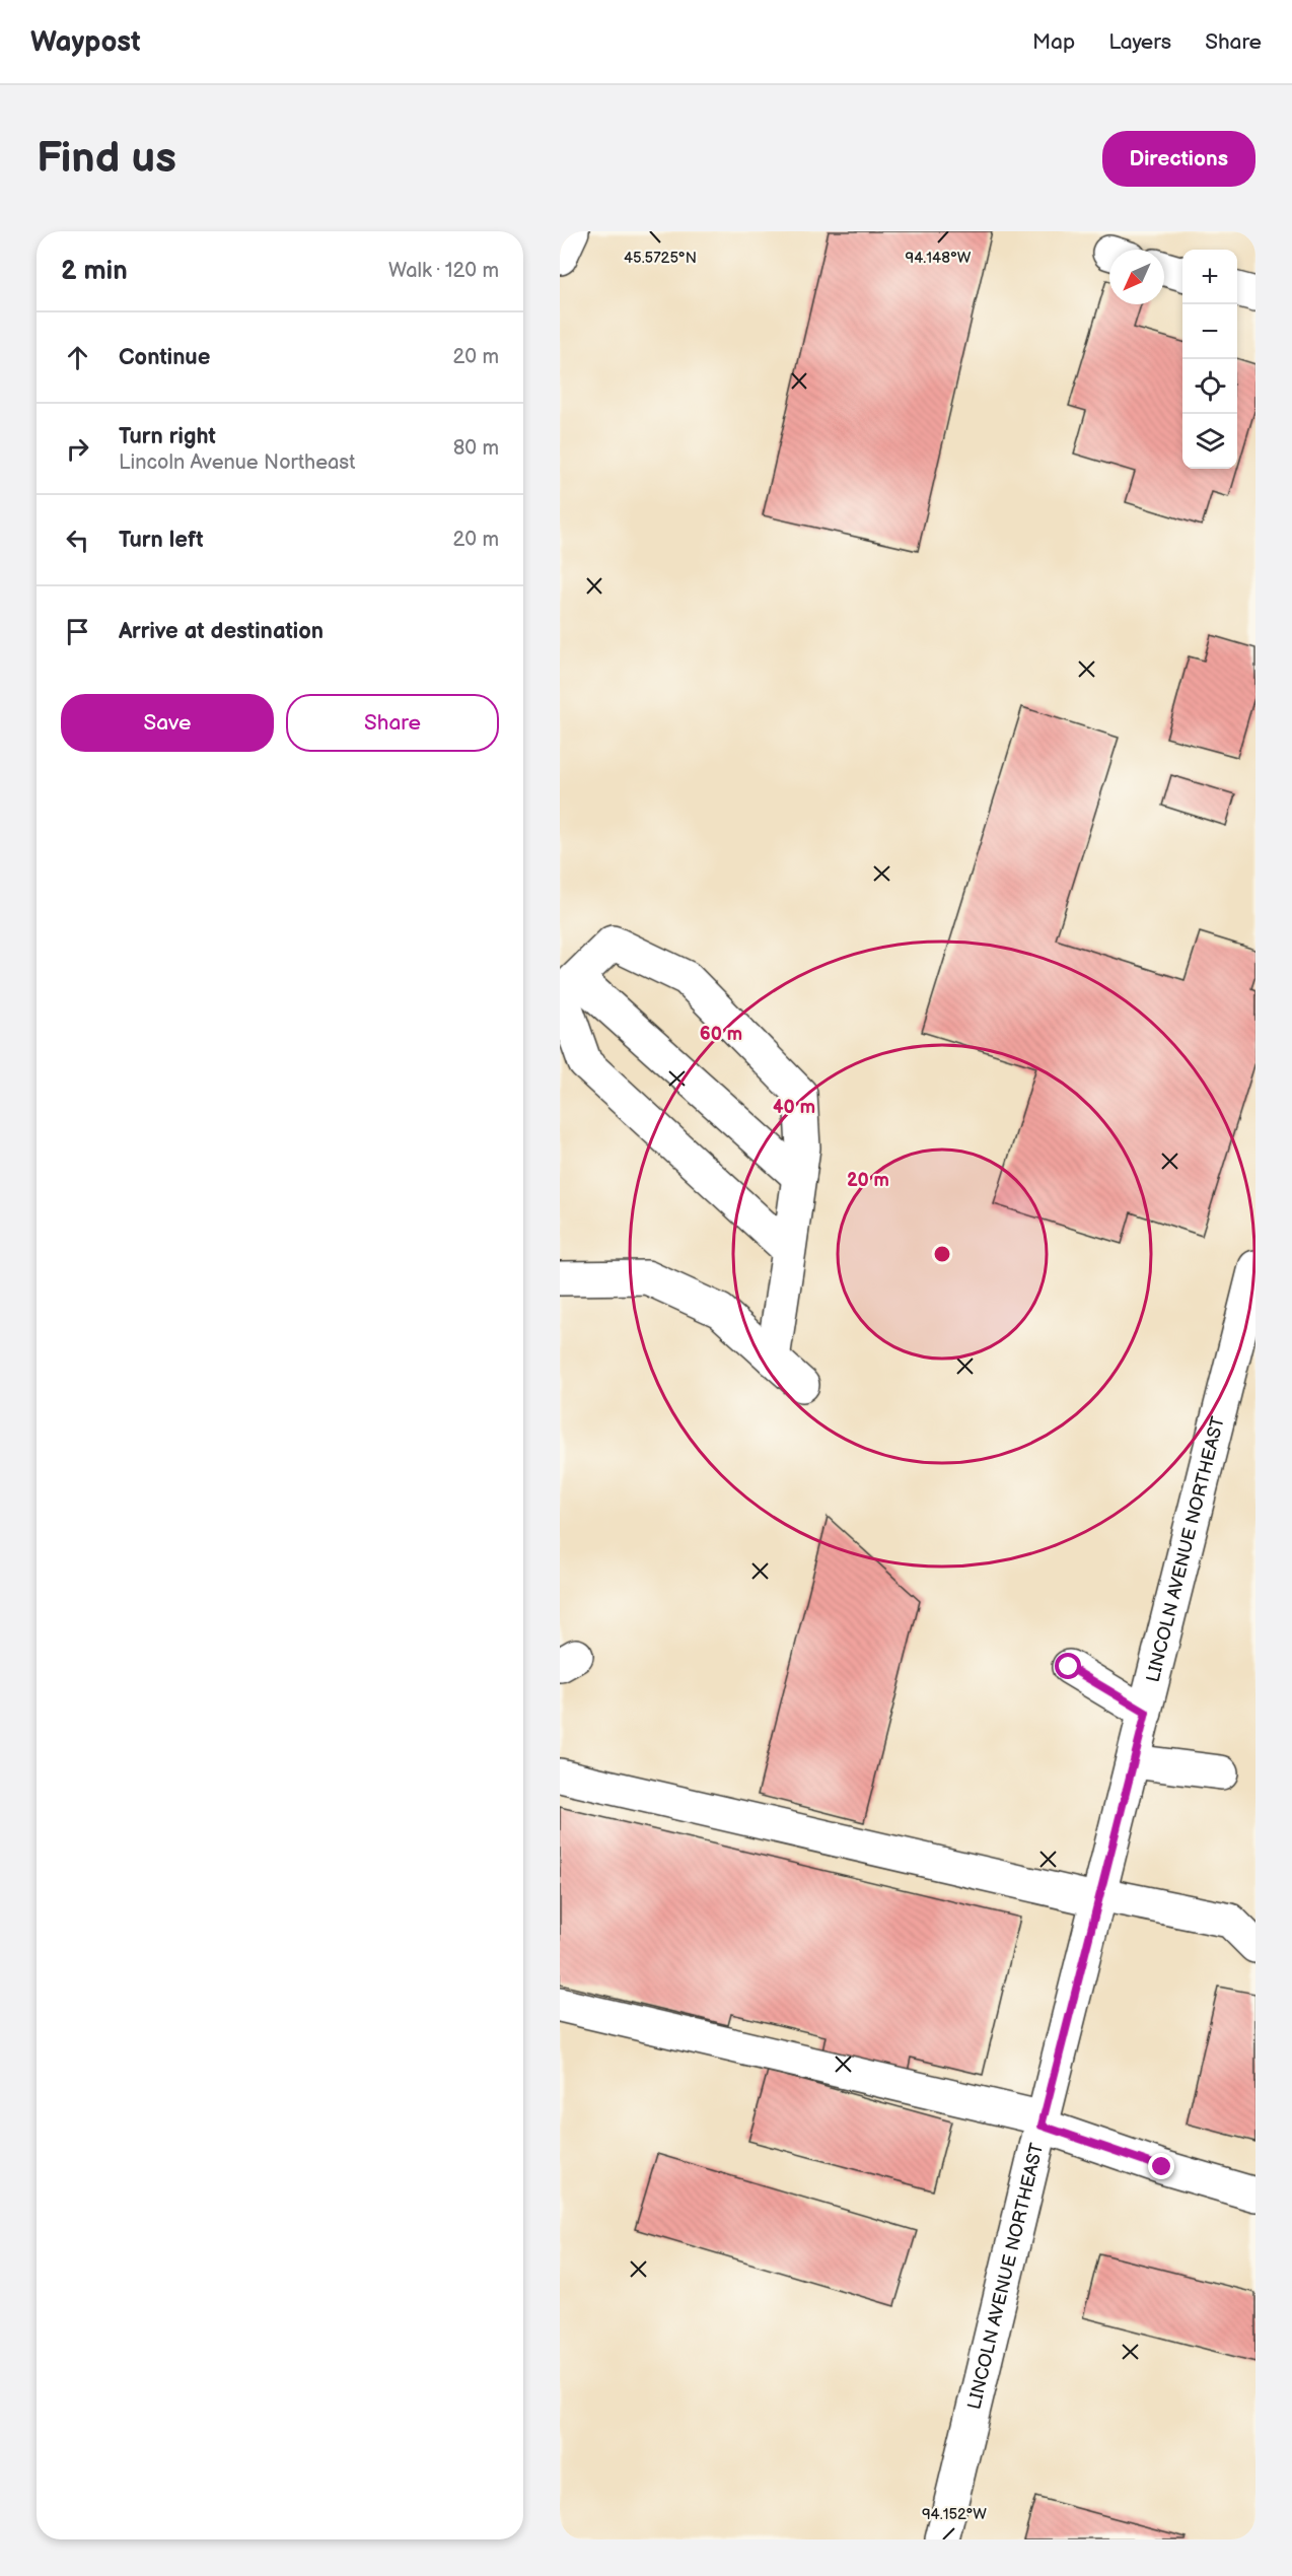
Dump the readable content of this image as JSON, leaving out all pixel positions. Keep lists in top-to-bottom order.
{
  "streets": {
    "street": ["LINCOLN AVENUE NORTHEAST"]
  },
  "north": "bottom left",
  "page": {
    "header": "Waypost",
    "nav": ["Map", "Layers", "Share"],
    "buttons": [
      "Directions",
      ["Save", "Share"]
    ],
    "title": "Find us",
    "heading": ["2 min", "Walk · 120 m"],
    "map_buttons": ["+", "−"],
    "list": [
      ["Continue", "20 m"],
      ["Turn right", "Lincoln Avenue Northeast", "80 m"],
      ["Turn left", "20 m"],
      "Arrive at destination"
    ]
  },
  "coordinates": ["45.5725°N", "94.148°W", "94.152°W"],
  "rings": ["60 m", "40 m", "20 m"]
}
